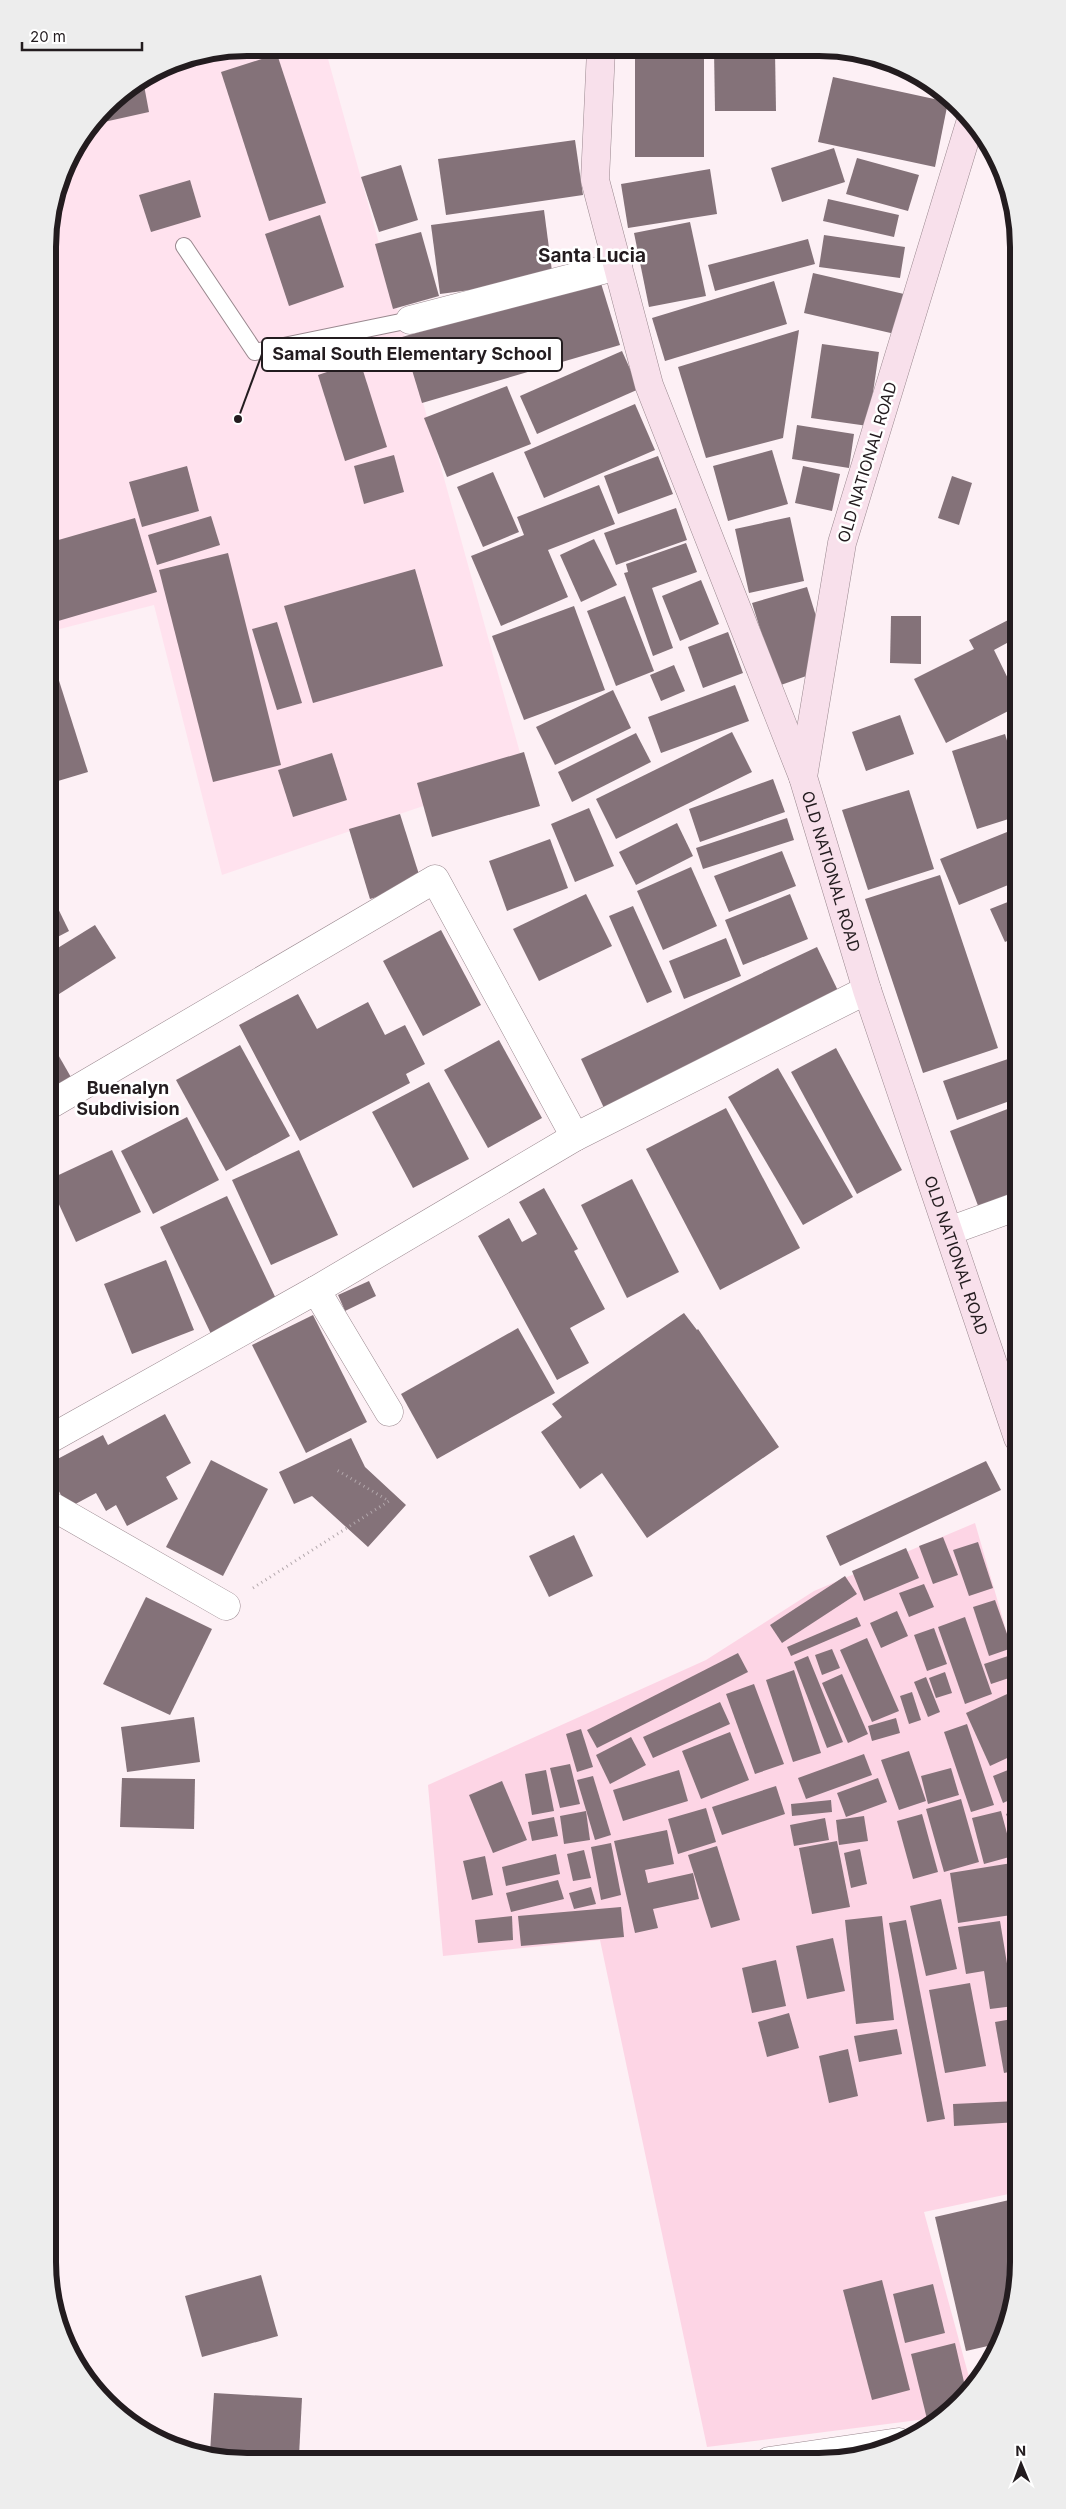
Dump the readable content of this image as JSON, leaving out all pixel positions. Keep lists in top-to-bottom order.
{
  "streets": {
    "main road": ["OLD NATIONAL ROAD"]
  },
  "districts": ["Santa Lucia", "Buenalyn Subdivision"],
  "places": ["Samal South Elementary School"],
  "scale_bar": "20 m",
  "north": "top"
}
